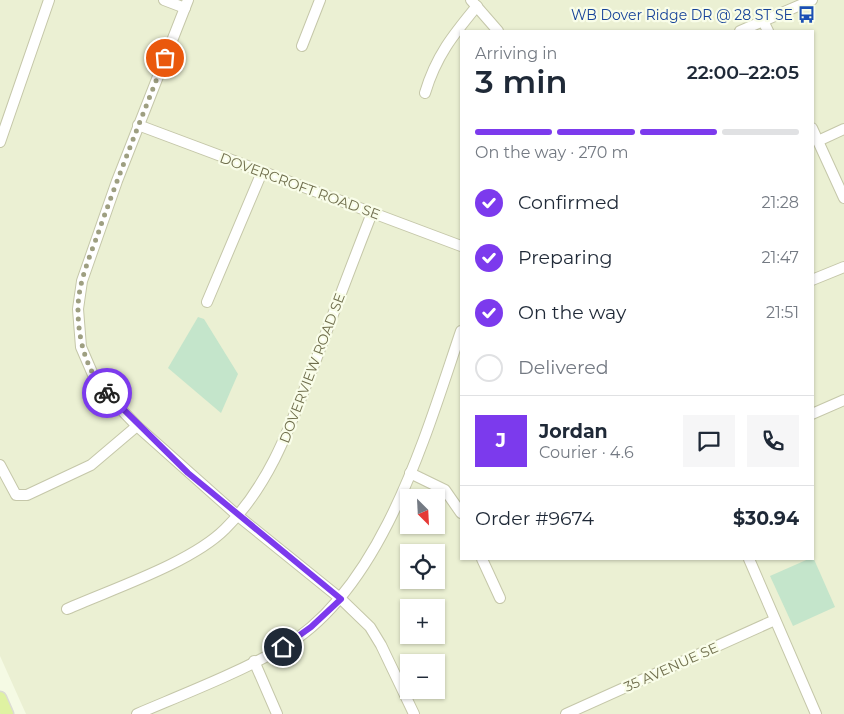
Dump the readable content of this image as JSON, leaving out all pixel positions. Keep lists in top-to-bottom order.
{
  "streets": {
    "street": ["DOVERCROFT ROAD SE", "DOVERVIEW ROAD SE", "35 AVENUE SE"]
  },
  "crossings": [
    ["DOVERCROFT ROAD SE", "DOVERVIEW ROAD SE"]
  ],
  "places": {
    "bus stop": ["WB Dover Ridge DR @ 28 ST SE"]
  },
  "north": "bottom right",
  "page": {
    "heading": ["3 min", "Arriving in", "22:00–22:05"],
    "panel": [
      "Jordan",
      "Courier · 4.6",
      "Order #9674",
      "$30.94"
    ],
    "bar": "On the way · 270 m",
    "list": [
      ["Confirmed", "21:28"],
      ["Preparing", "21:47"],
      ["On the way", "21:51"],
      "Delivered"
    ],
    "round": "J",
    "map_buttons": ["+", "−"]
  }
}
